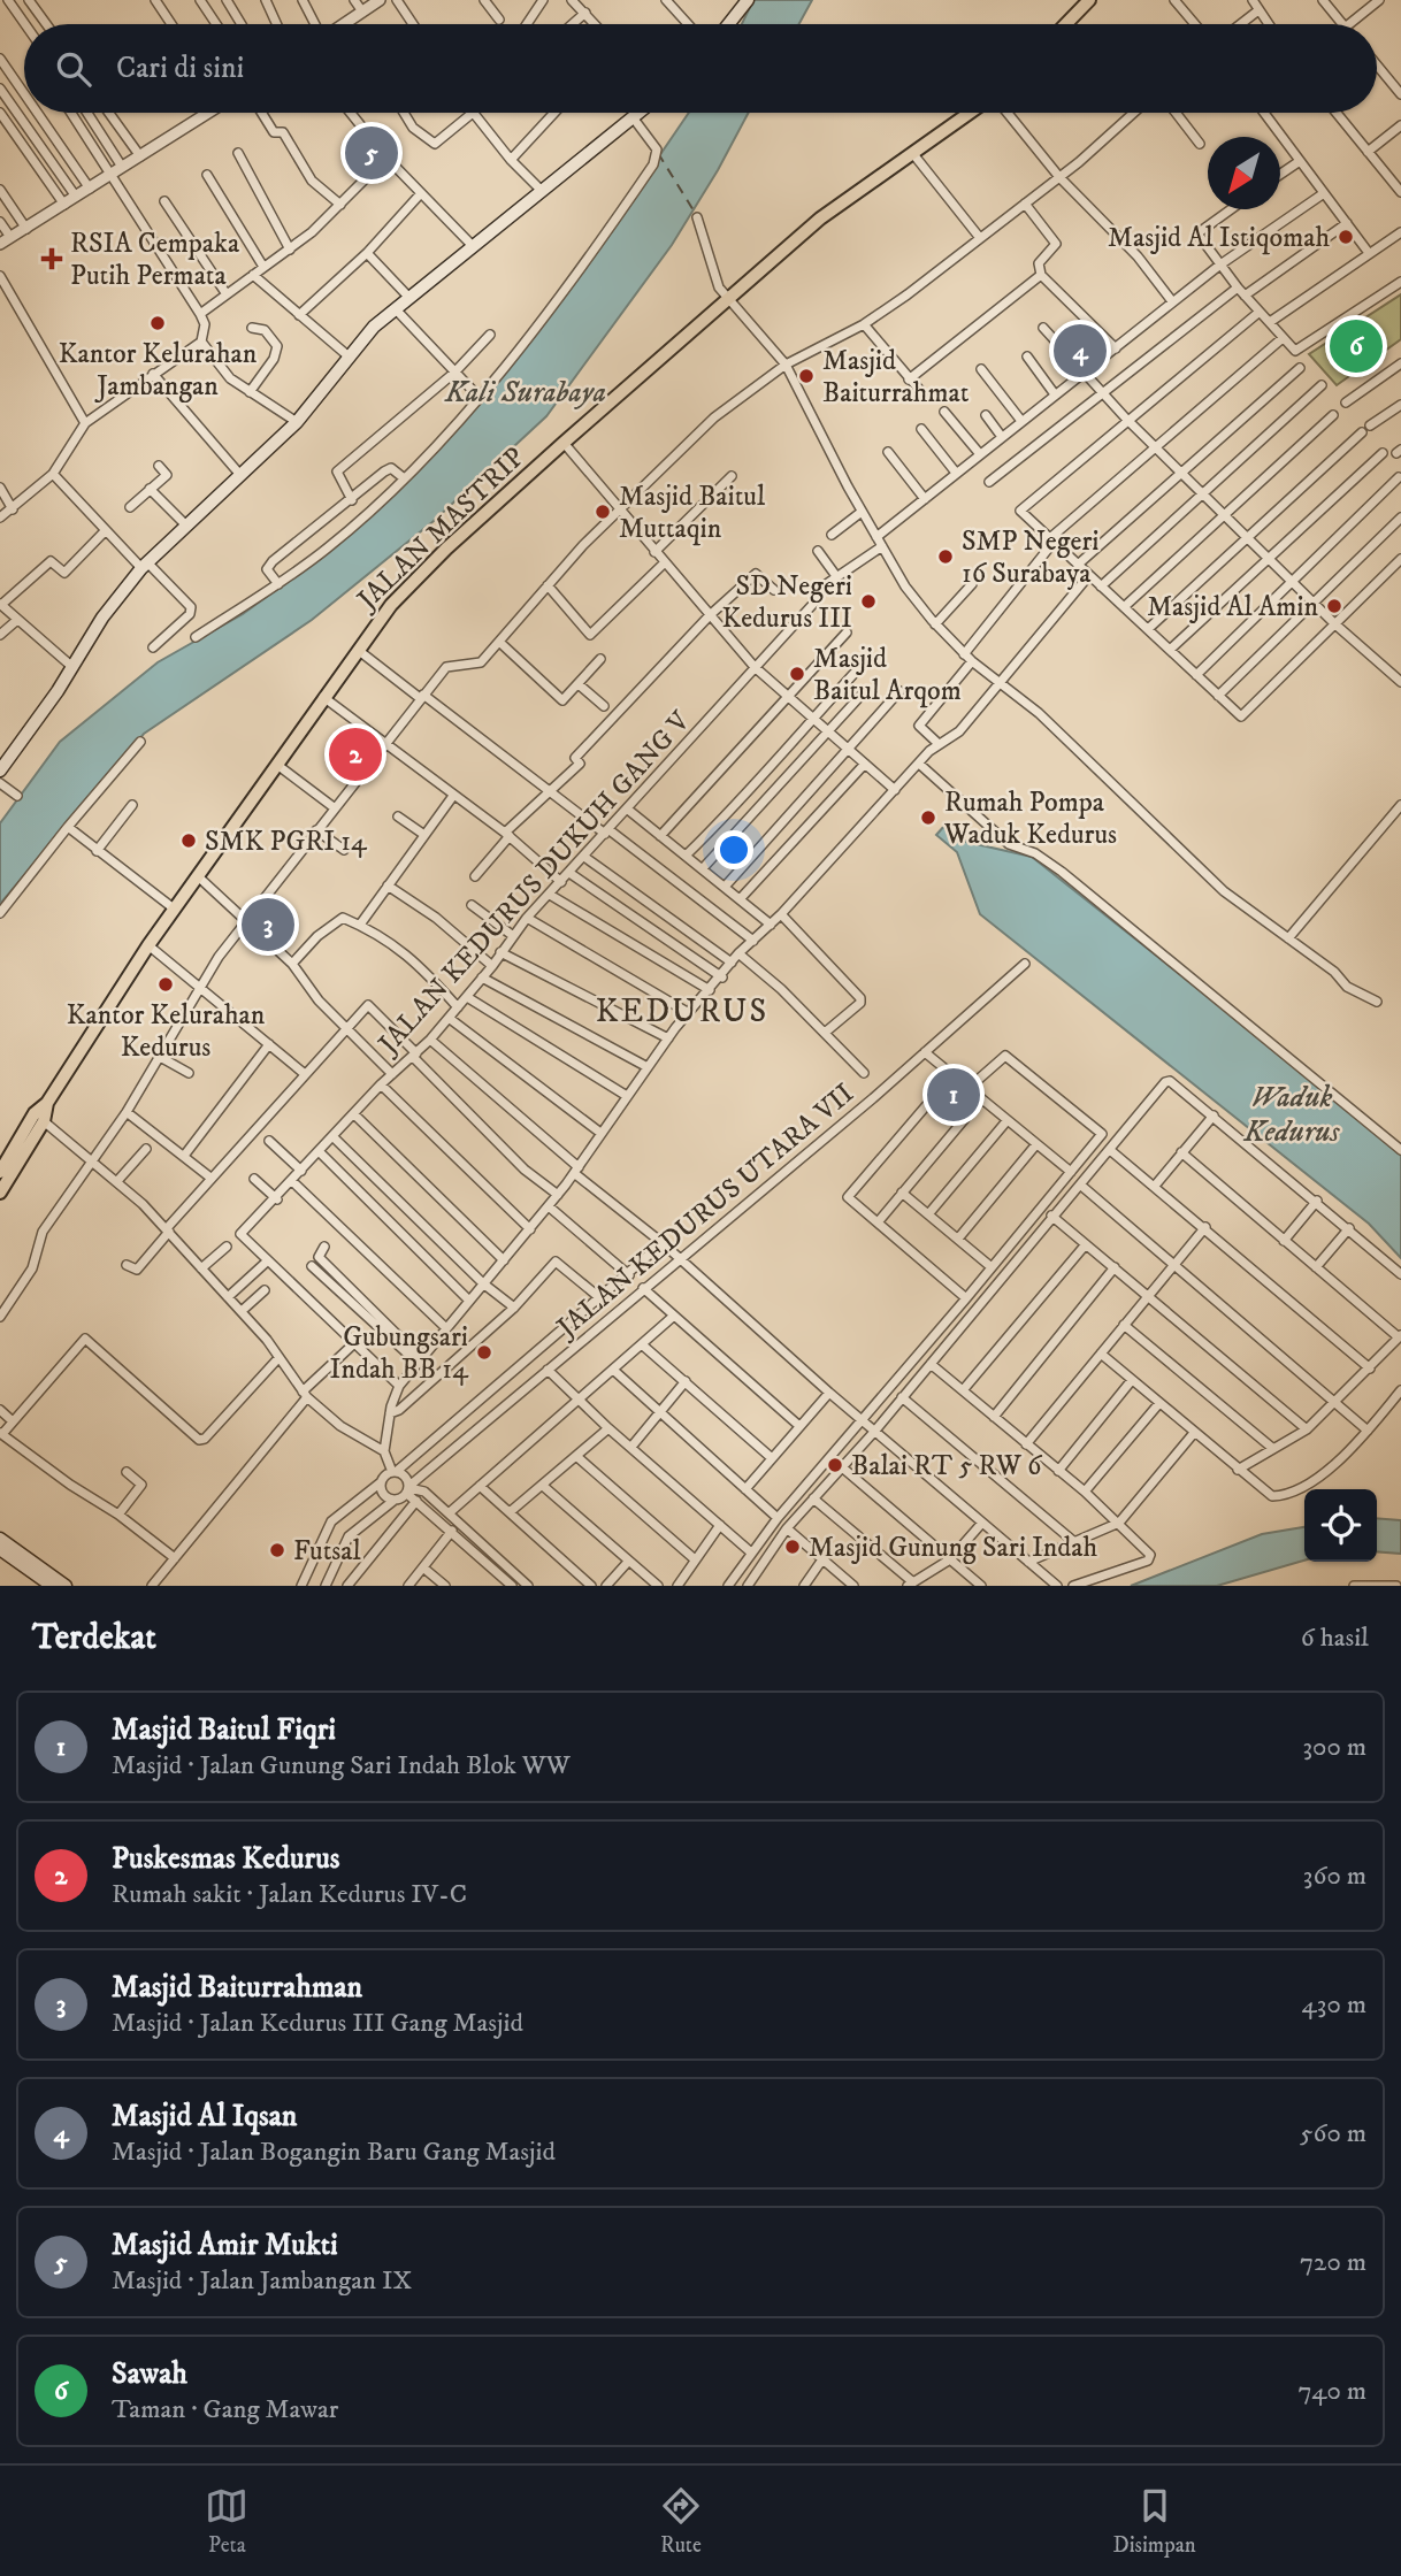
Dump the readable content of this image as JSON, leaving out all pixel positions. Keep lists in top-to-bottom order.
{
  "streets": {
    "main road": ["JALAN MASTRIP"],
    "street": ["JALAN KEDURUS DUKUH GANG V", "JALAN KEDURUS UTARA VII"]
  },
  "districts": ["KEDURUS"],
  "water": ["Kali Surabaya", "Waduk Kedurus"],
  "places": {
    "other": [
      "Masjid Al Istiqomah",
      "Kantor Kelurahan Jambangan",
      "Masjid Baiturrahmat",
      "Masjid Baitul Muttaqin",
      "SMP Negeri 16 Surabaya",
      "SD Negeri Kedurus III",
      "Masjid Al Amin",
      "Masjid Baitul Arqom",
      "Rumah Pompa Waduk Kedurus",
      "SMK PGRI 14",
      "Kantor Kelurahan Kedurus",
      "Gubungsari Indah BB 14",
      "Balai RT 5 RW 6",
      "Masjid Gunung Sari Indah",
      "Futsal"
    ],
    "health": ["RSIA Cempaka Putih Permata"]
  },
  "north": "bottom left",
  "page": {
    "search": "Cari di sini",
    "pins": [
      "5",
      "6",
      "4",
      "2",
      "3",
      "1"
    ],
    "heading": ["Terdekat", "6 hasil"],
    "list": [
      {
        "mark": "1",
        "name": "Masjid Baitul Fiqri",
        "note": "Masjid · Jalan Gunung Sari Indah Blok WW",
        "value": "300 m"
      },
      {
        "mark": "2",
        "name": "Puskesmas Kedurus",
        "note": "Rumah sakit · Jalan Kedurus IV-C",
        "value": "360 m"
      },
      {
        "mark": "3",
        "name": "Masjid Baiturrahman",
        "note": "Masjid · Jalan Kedurus III Gang Masjid",
        "value": "430 m"
      },
      {
        "mark": "4",
        "name": "Masjid Al Iqsan",
        "note": "Masjid · Jalan Bogangin Baru Gang Masjid",
        "value": "560 m"
      },
      {
        "mark": "5",
        "name": "Masjid Amir Mukti",
        "note": "Masjid · Jalan Jambangan IX",
        "value": "720 m"
      },
      {
        "mark": "6",
        "name": "Sawah",
        "note": "Taman · Gang Mawar",
        "value": "740 m"
      }
    ],
    "nav": ["Peta", "Rute", "Disimpan"]
  }
}
